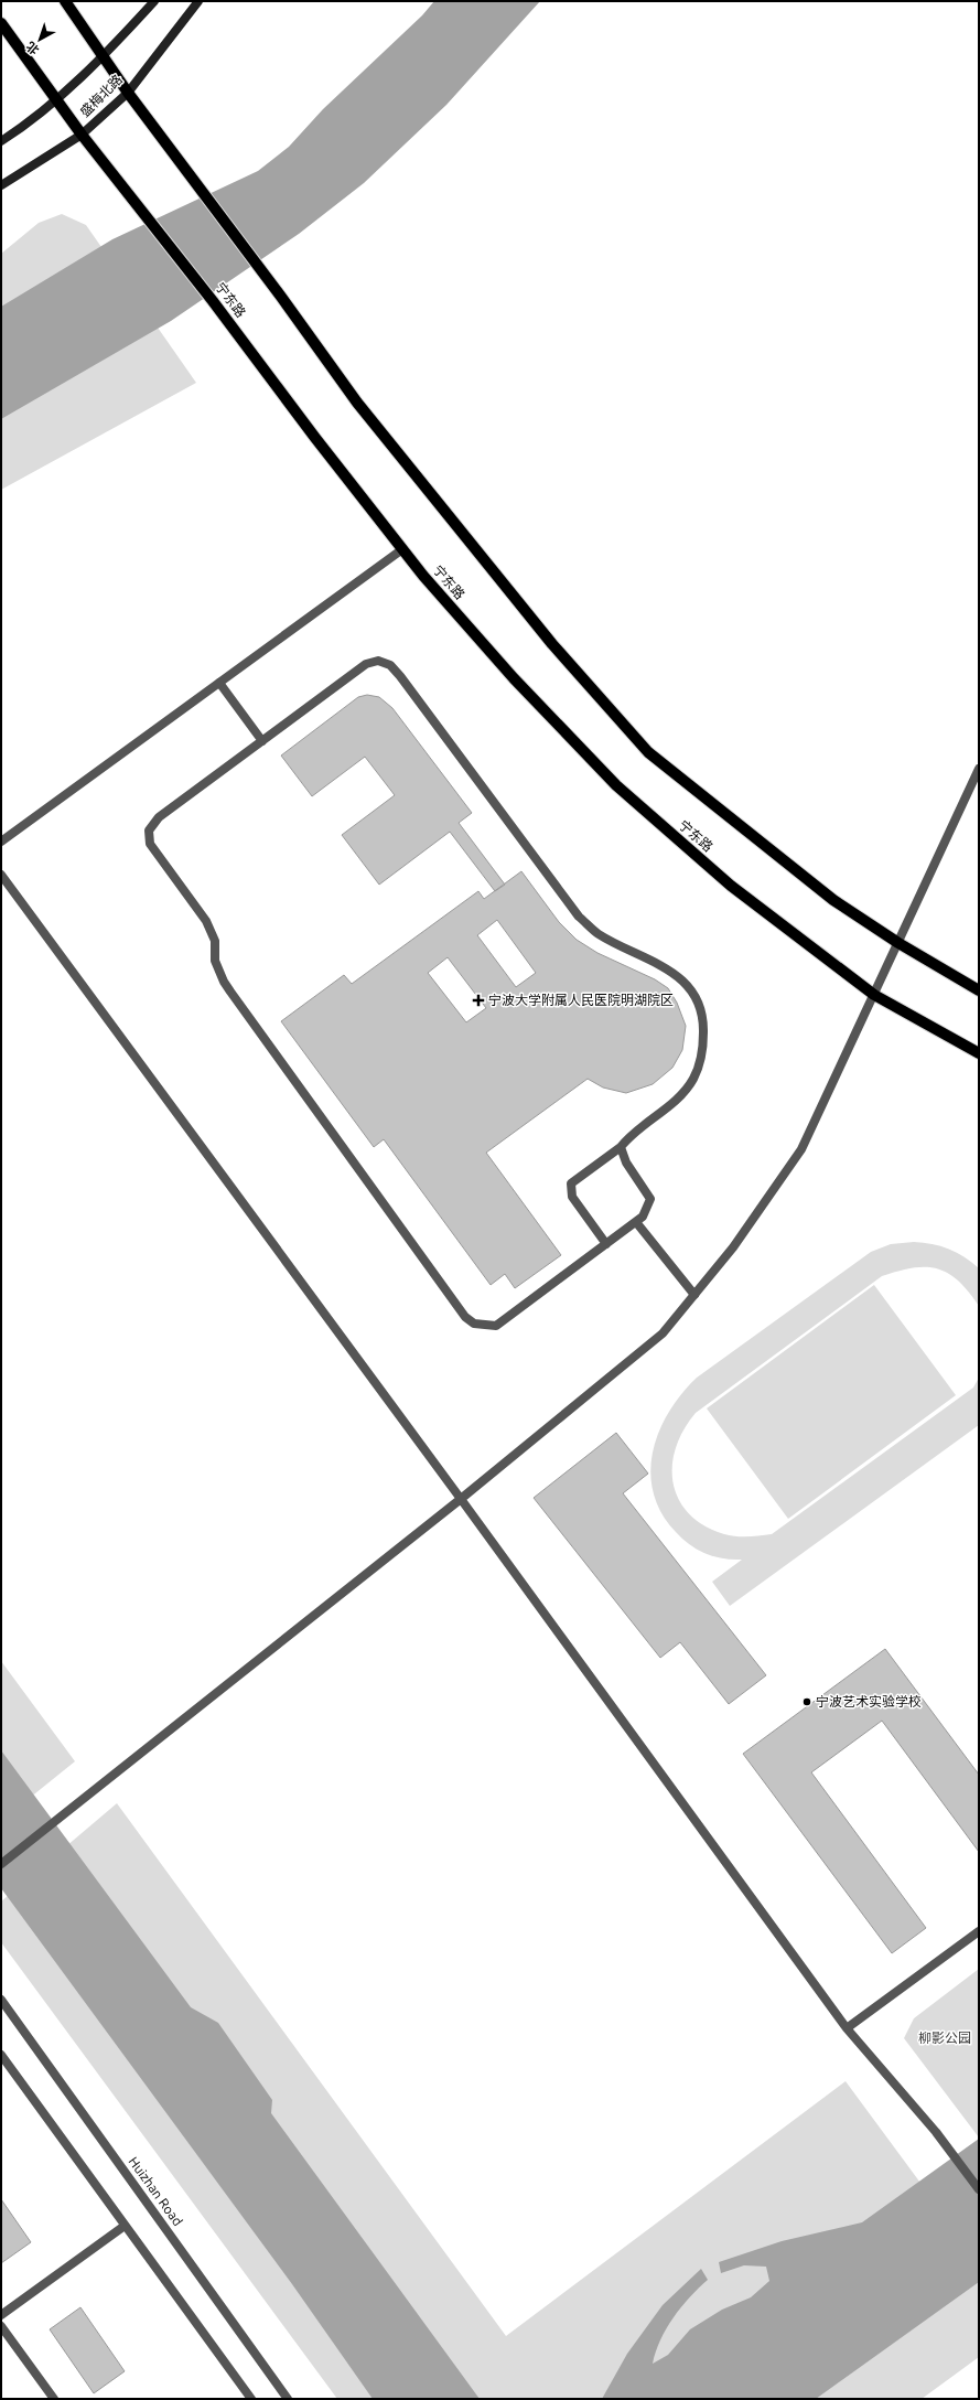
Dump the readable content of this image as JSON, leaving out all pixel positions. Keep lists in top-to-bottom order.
{
  "streets": {
    "main road": ["盛梅北路", "宁东路"],
    "street": ["Huizhan Road"]
  },
  "crossings": [
    ["盛梅北路", "宁东路"]
  ],
  "parks": ["柳影公园"],
  "places": {
    "health": ["宁波大学附属人民医院明湖院区"],
    "other": ["宁波艺术实验学校"]
  },
  "north": "bottom left"
}
